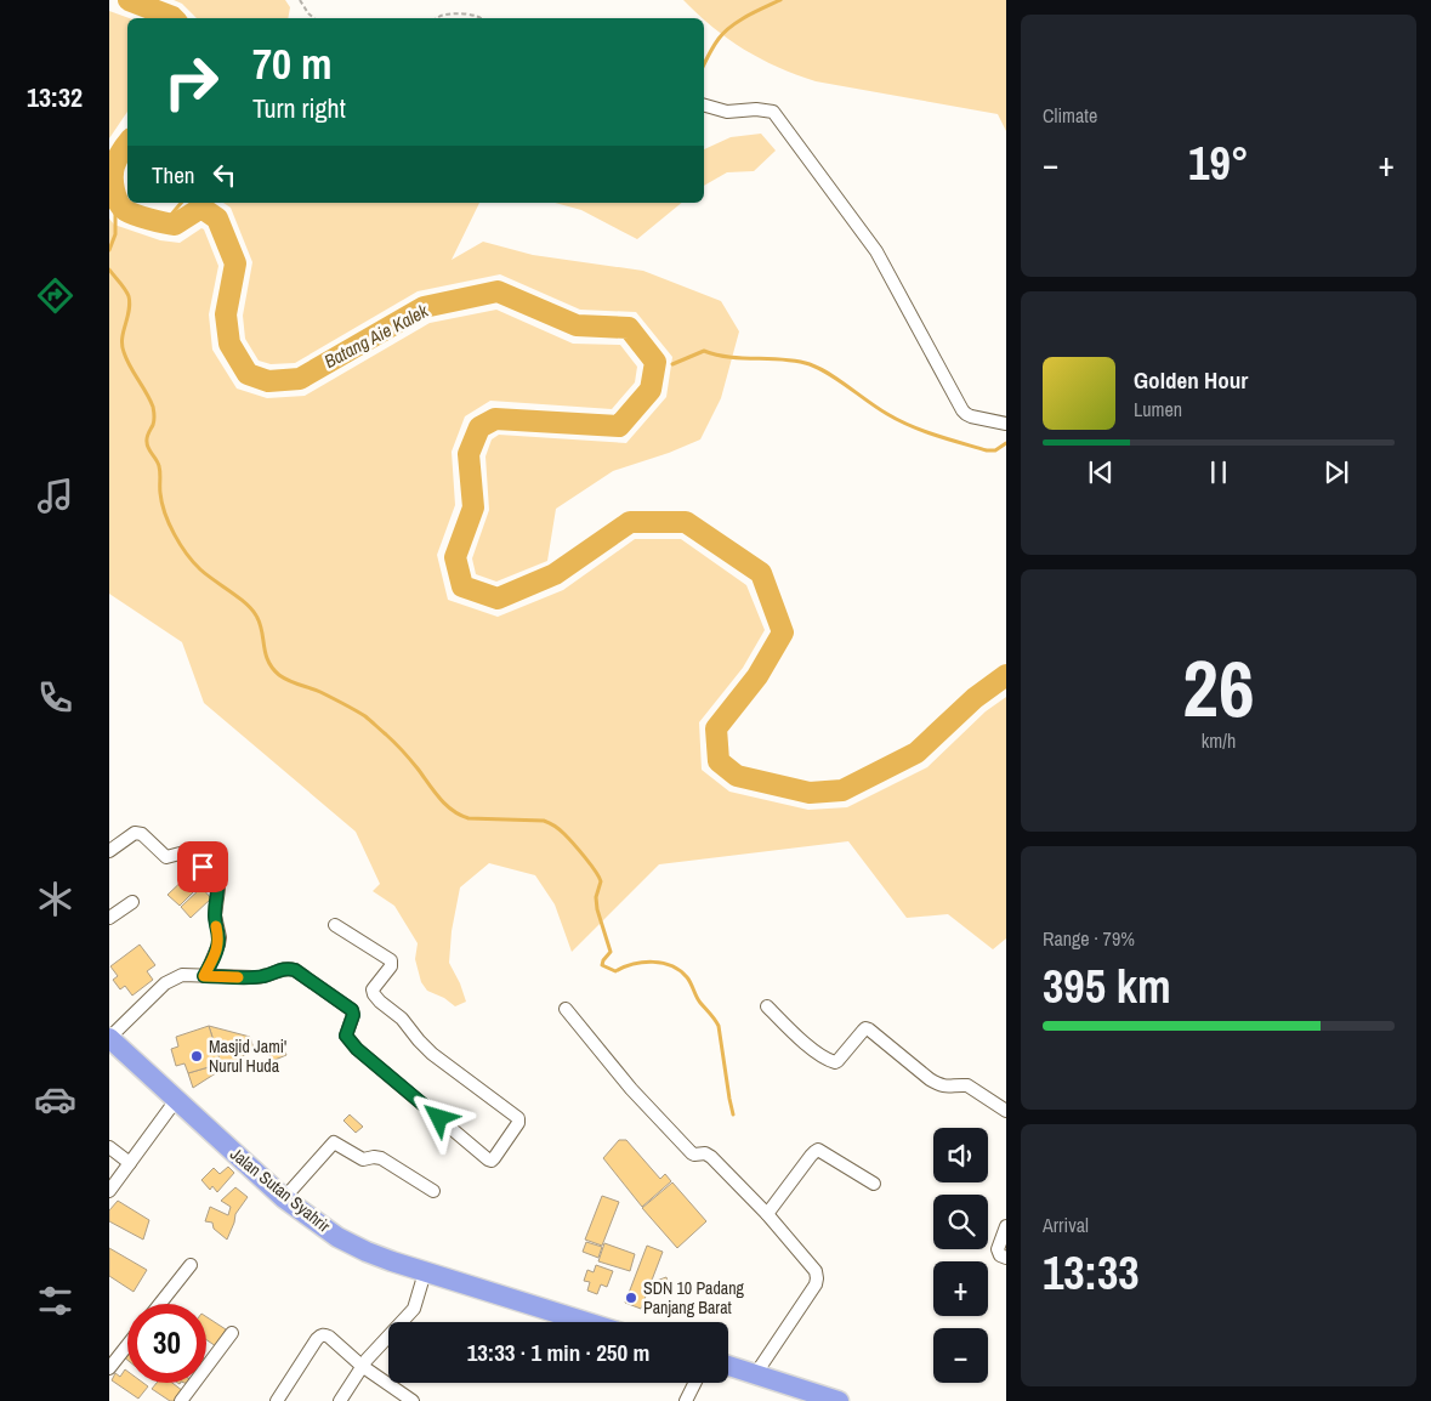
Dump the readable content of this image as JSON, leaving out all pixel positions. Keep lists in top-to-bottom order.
{
  "streets": {
    "highway": ["Jalan Sutan Syahrir"]
  },
  "water": ["Batang Aie Kalek"],
  "places": ["Masjid Jami' Nurul Huda", "SDN 10 Padang Panjang Barat"],
  "page": {
    "tabs": "13:32",
    "tile": [
      "Climate",
      ["26", "km/h"],
      ["Range · 79%", "395 km"],
      ["Arrival", "13:33"]
    ],
    "turn": ["70 m", "Turn right"],
    "heat": ["−", "19°", "+"],
    "then": "Then",
    "song": ["Golden Hour", "Lumen"],
    "map_buttons": ["+", "−"],
    "limit": "30",
    "trip": "13:33 · 1 min · 250 m"
  }
}
